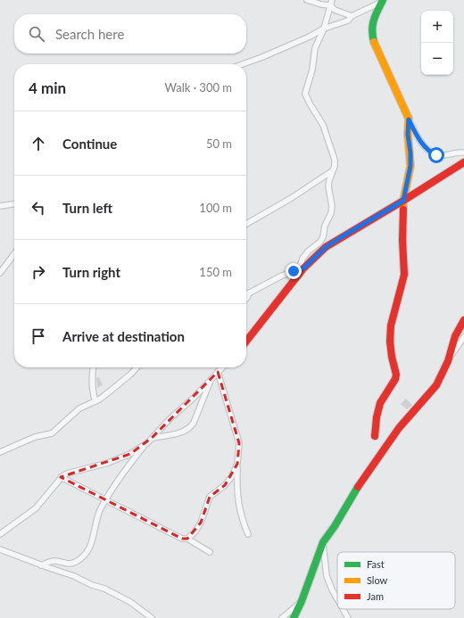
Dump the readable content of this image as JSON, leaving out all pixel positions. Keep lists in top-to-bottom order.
{
  "legend": ["Fast", "Slow", "Jam"],
  "page": {
    "map_buttons": ["+", "−"],
    "search": "Search here",
    "heading": ["4 min", "Walk · 300 m"],
    "list": [
      ["Continue", "50 m"],
      ["Turn left", "100 m"],
      ["Turn right", "150 m"],
      "Arrive at destination"
    ]
  }
}
